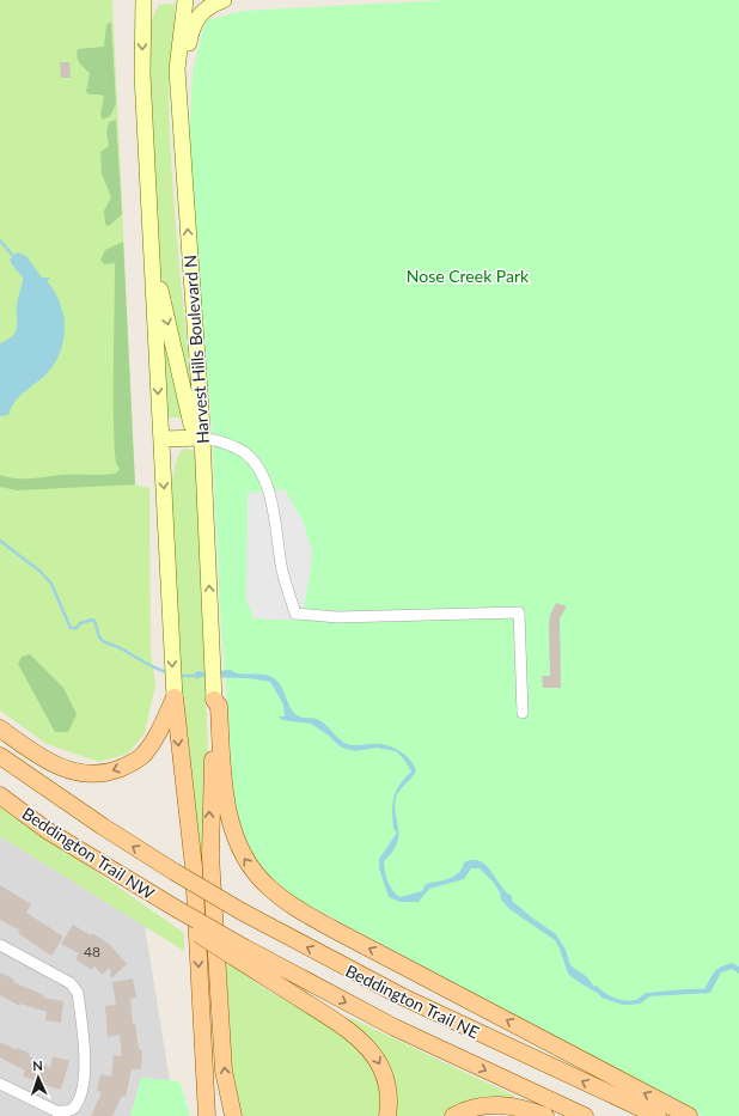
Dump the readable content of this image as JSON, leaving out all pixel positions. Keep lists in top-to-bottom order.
{
  "streets": {
    "main road": ["Harvest Hills Boulevard N", "Beddington Trail NW", "Beddington Trail NE"]
  },
  "crossings": [
    ["Beddington Trail NW", "Beddington Trail NE"]
  ],
  "parks": ["Nose Creek Park"],
  "house_numbers": ["48"],
  "north": "top"
}
